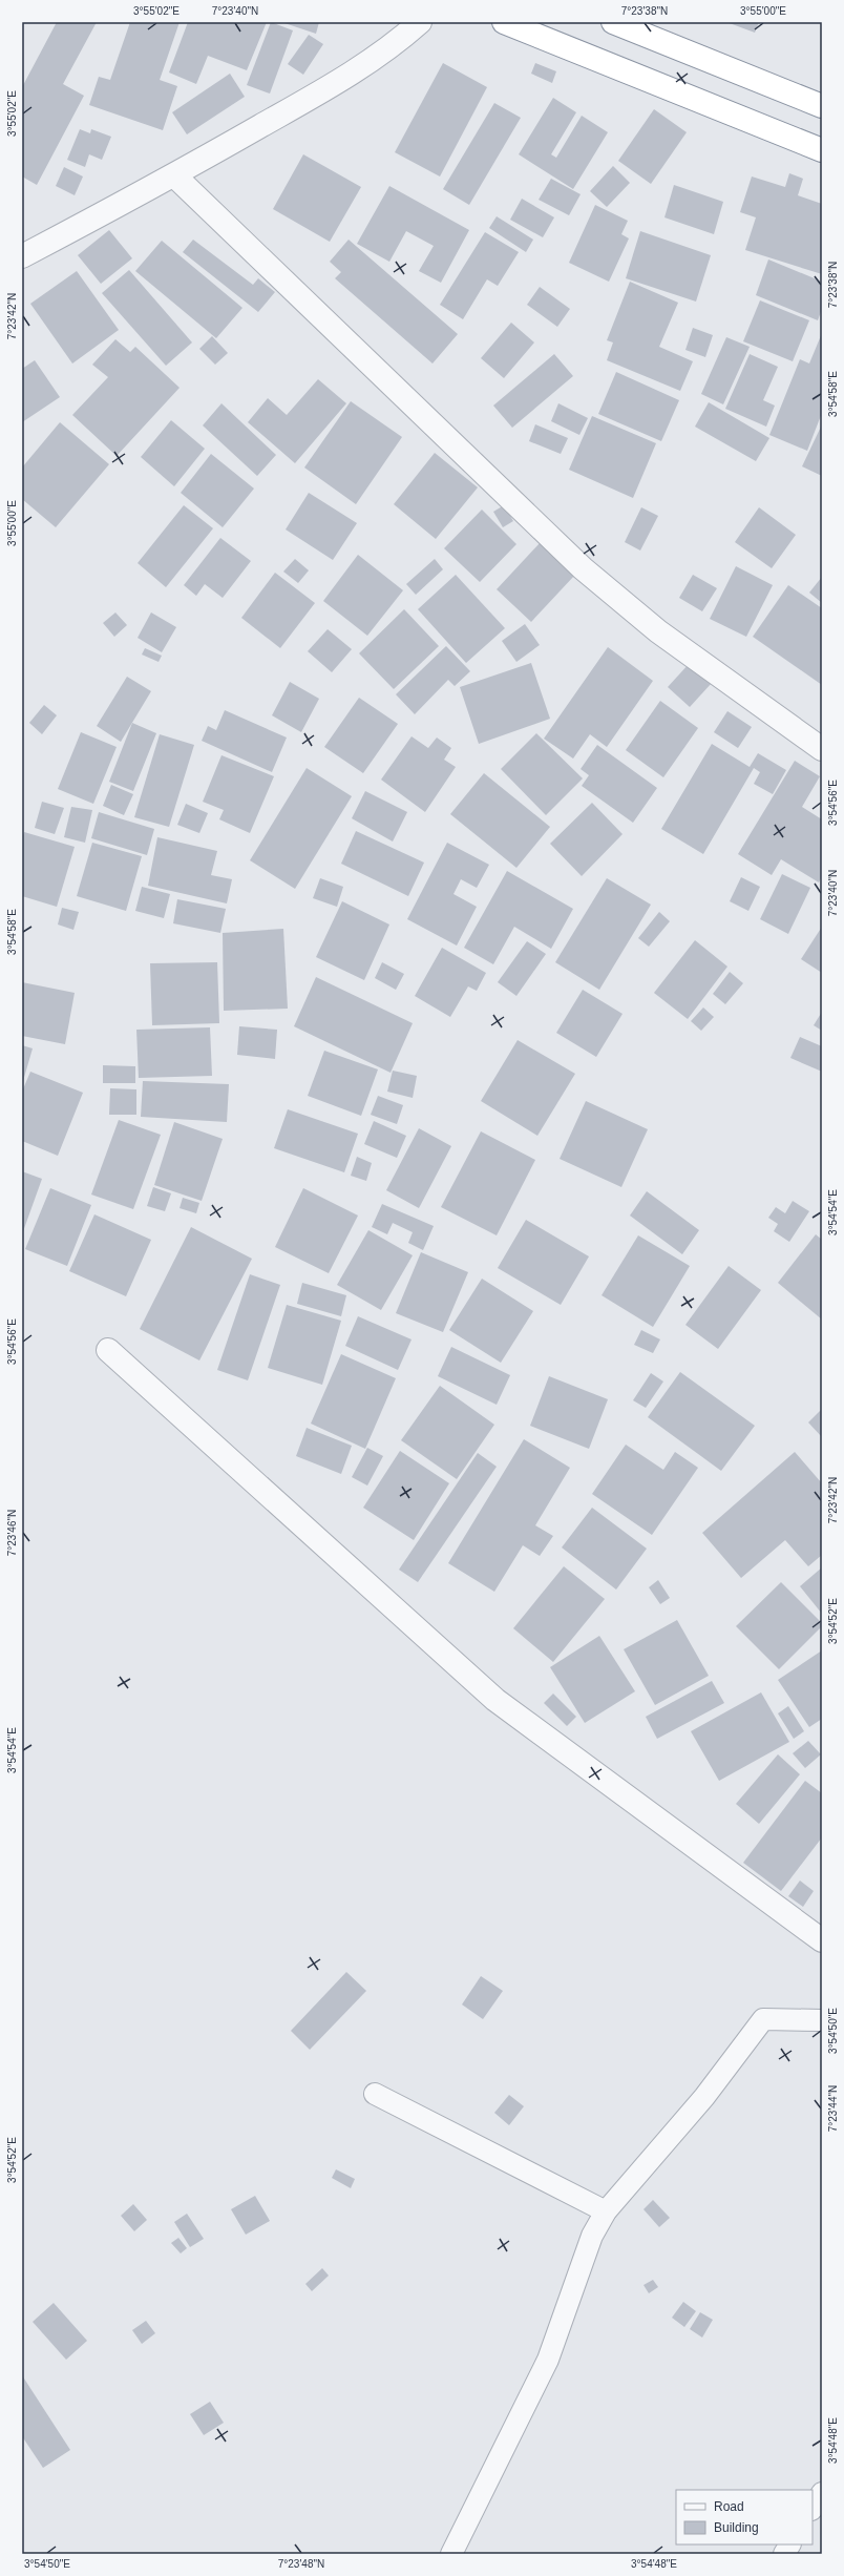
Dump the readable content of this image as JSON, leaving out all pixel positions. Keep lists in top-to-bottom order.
{
  "legend": ["Road", "Building"],
  "coordinates": [
    "3°55'02\"E",
    "7°23'40\"N",
    "7°23'38\"N",
    "3°55'00\"E",
    "7°23'42\"N",
    "3°54'58\"E",
    "3°54'56\"E",
    "3°54'54\"E",
    "7°23'46\"N",
    "3°54'52\"E",
    "3°54'50\"E",
    "7°23'44\"N",
    "3°54'48\"E",
    "7°23'48\"N"
  ]
}
